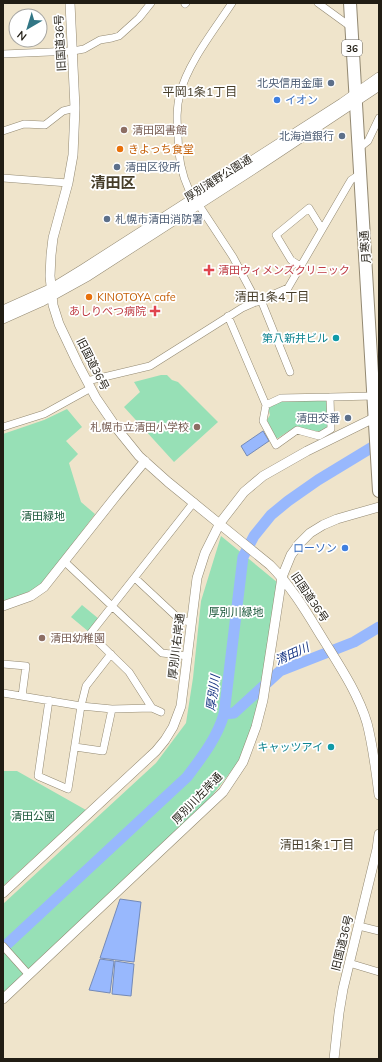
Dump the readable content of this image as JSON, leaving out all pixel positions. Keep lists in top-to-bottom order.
{
  "streets": {
    "highway": ["36", "月寒通"],
    "street": [
      "旧国道36号",
      "厚別滝野公園通",
      "厚別川右岸通",
      "厚別川左岸通"
    ]
  },
  "crossings": [
    ["旧国道36号", "厚別滝野公園通"],
    ["旧国道36号", "厚別川右岸通"],
    ["旧国道36号", "厚別川左岸通"],
    ["厚別滝野公園通", "月寒通"],
    ["月寒通", "厚別川右岸通"]
  ],
  "districts": [
    "平岡1条1丁目",
    "清田区",
    "清田1条4丁目",
    "清田1条1丁目"
  ],
  "water": ["清田川", "厚別川"],
  "parks": ["清田緑地", "厚別川緑地", "清田公園"],
  "places": {
    "other": [
      "北央信用金庫",
      "イオン",
      "清田図書館",
      "北海道銀行",
      "きよっち食堂",
      "清田区役所",
      "札幌市清田消防署",
      "KINOTOYA cafe",
      "第八新井ビル",
      "清田交番",
      "札幌市立清田小学校",
      "ローソン",
      "清田幼稚園",
      "キャッツアイ"
    ],
    "health": ["清田ウィメンズクリニック", "あしりべつ病院"]
  },
  "north": "bottom left"
}
